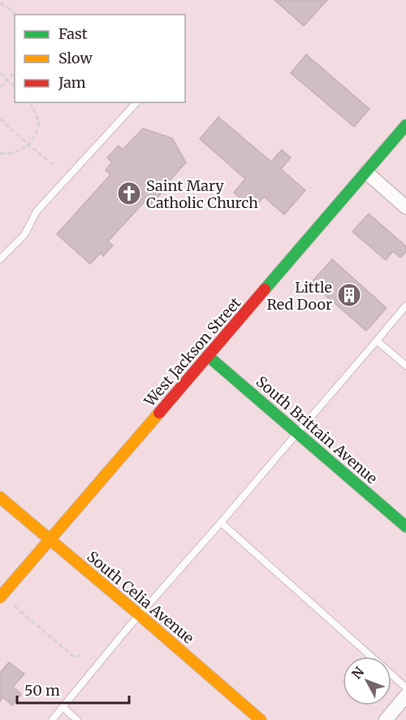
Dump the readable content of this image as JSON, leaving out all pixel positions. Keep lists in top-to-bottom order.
{
  "streets": {
    "main road": ["West Jackson Street", "South Brittain Avenue", "South Celia Avenue"]
  },
  "crossings": [
    ["West Jackson Street", "South Brittain Avenue"],
    ["West Jackson Street", "South Celia Avenue"]
  ],
  "places": {
    "church": ["Saint Mary Catholic Church"],
    "building": ["Little Red Door"]
  },
  "legend": ["Fast", "Slow", "Jam"],
  "scale_bar": "50 m",
  "north": "top left"
}
